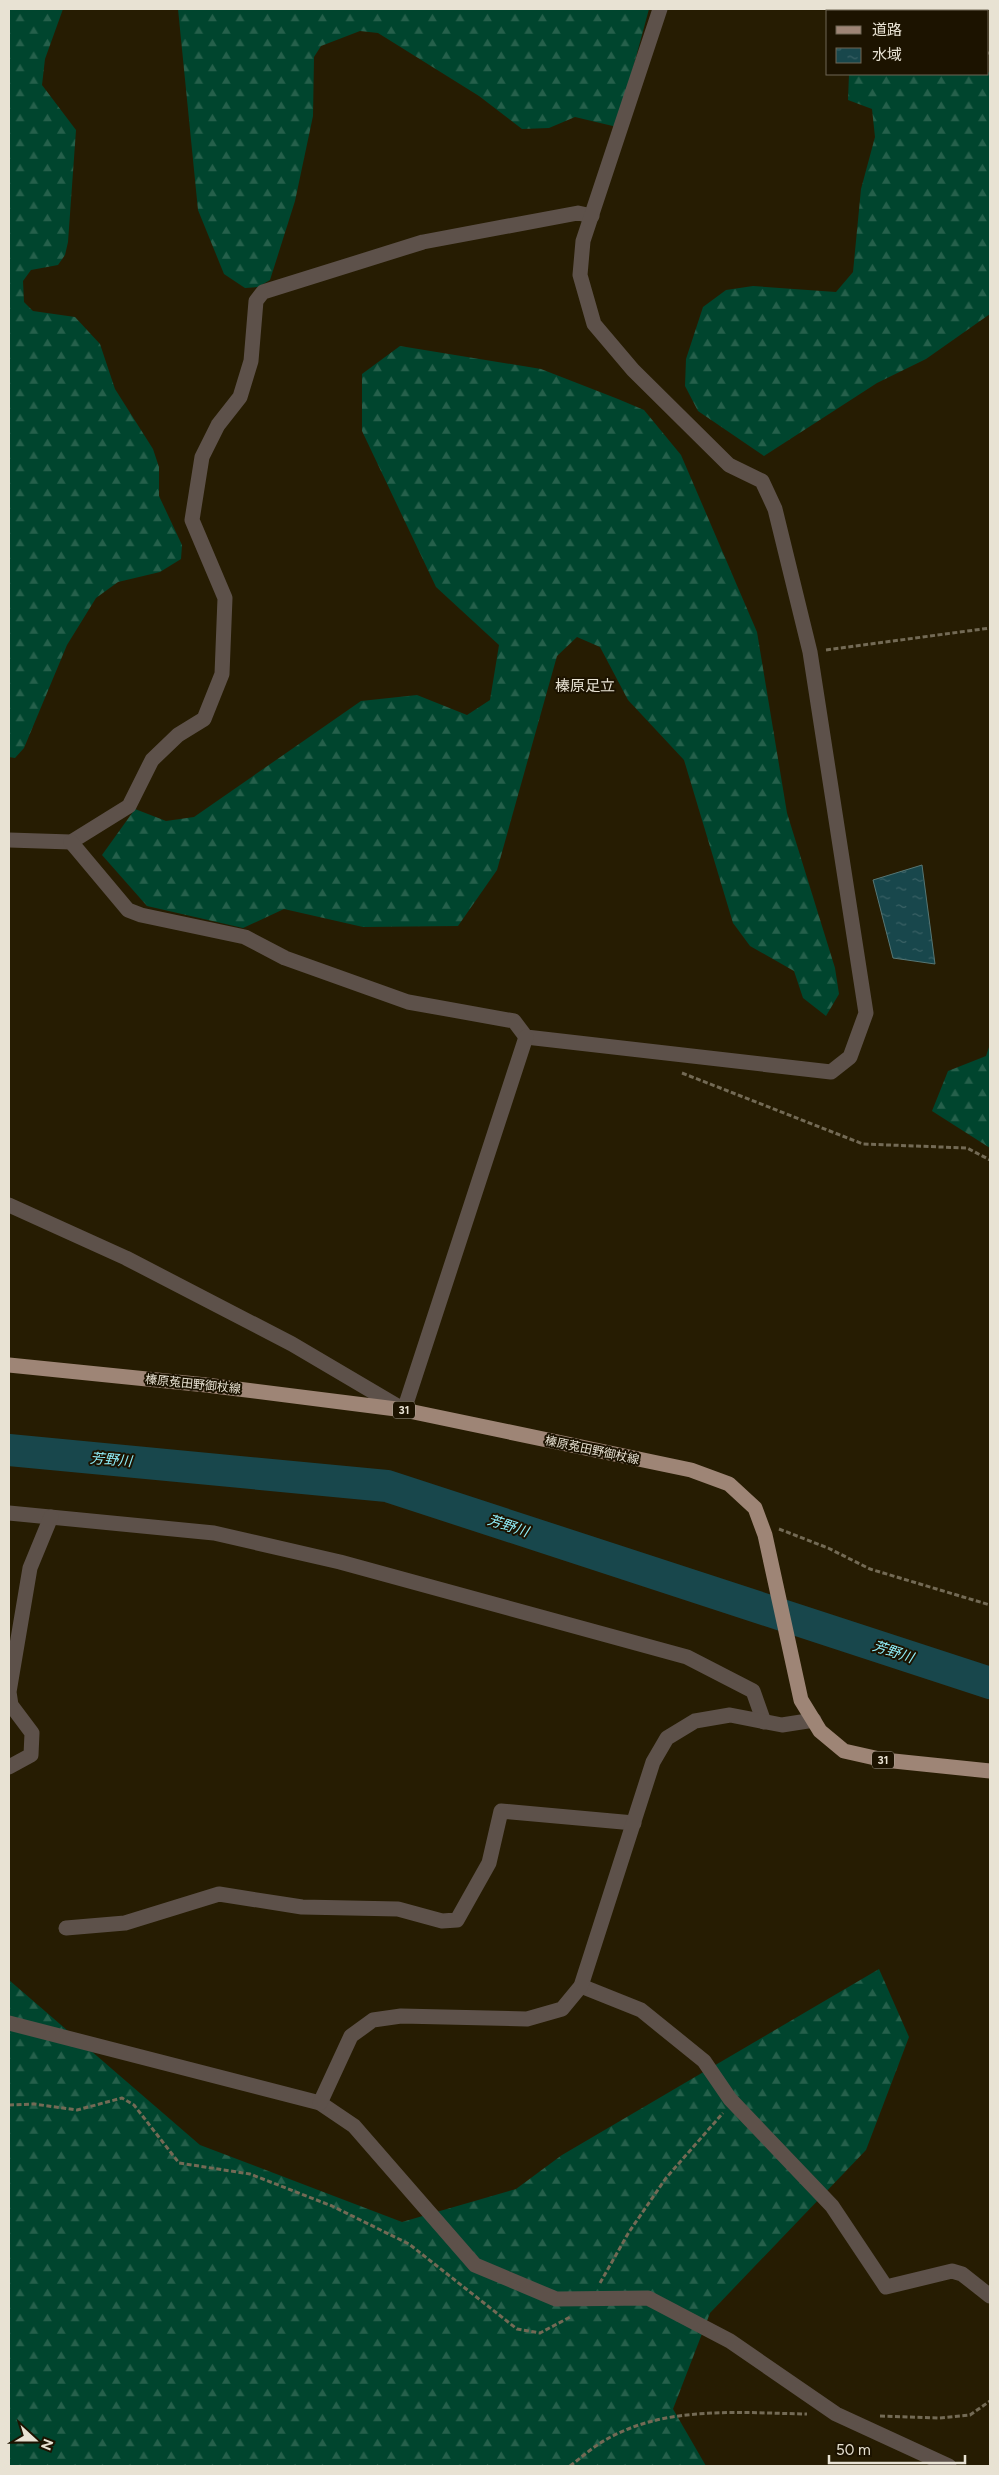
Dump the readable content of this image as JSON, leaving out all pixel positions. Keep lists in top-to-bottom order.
{
  "streets": {
    "main road": ["榛原菟田野御杖線", "31"]
  },
  "districts": ["榛原足立"],
  "water": ["芳野川"],
  "legend": ["道路", "水域"],
  "scale_bar": "50 m",
  "north": "right"
}
